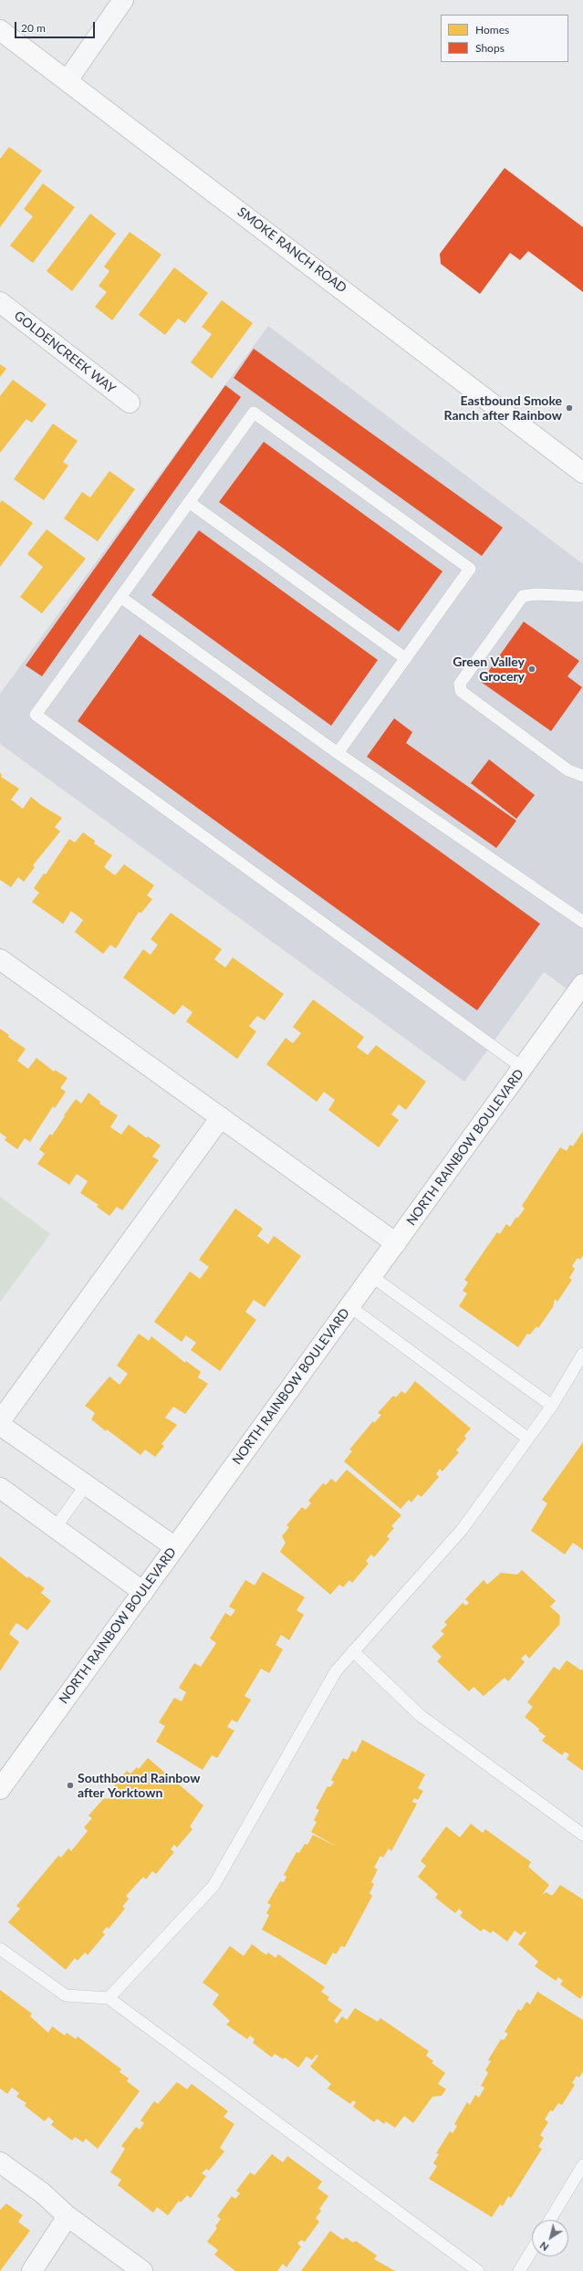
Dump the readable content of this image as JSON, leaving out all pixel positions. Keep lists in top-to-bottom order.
{
  "streets": {
    "main road": ["SMOKE RANCH ROAD", "NORTH RAINBOW BOULEVARD"],
    "street": ["GOLDENCREEK WAY"]
  },
  "places": ["Eastbound Smoke Ranch after Rainbow", "Green Valley Grocery", "Southbound Rainbow after Yorktown"],
  "legend": ["Homes", "Shops"],
  "scale_bar": "20 m",
  "north": "bottom left"
}
